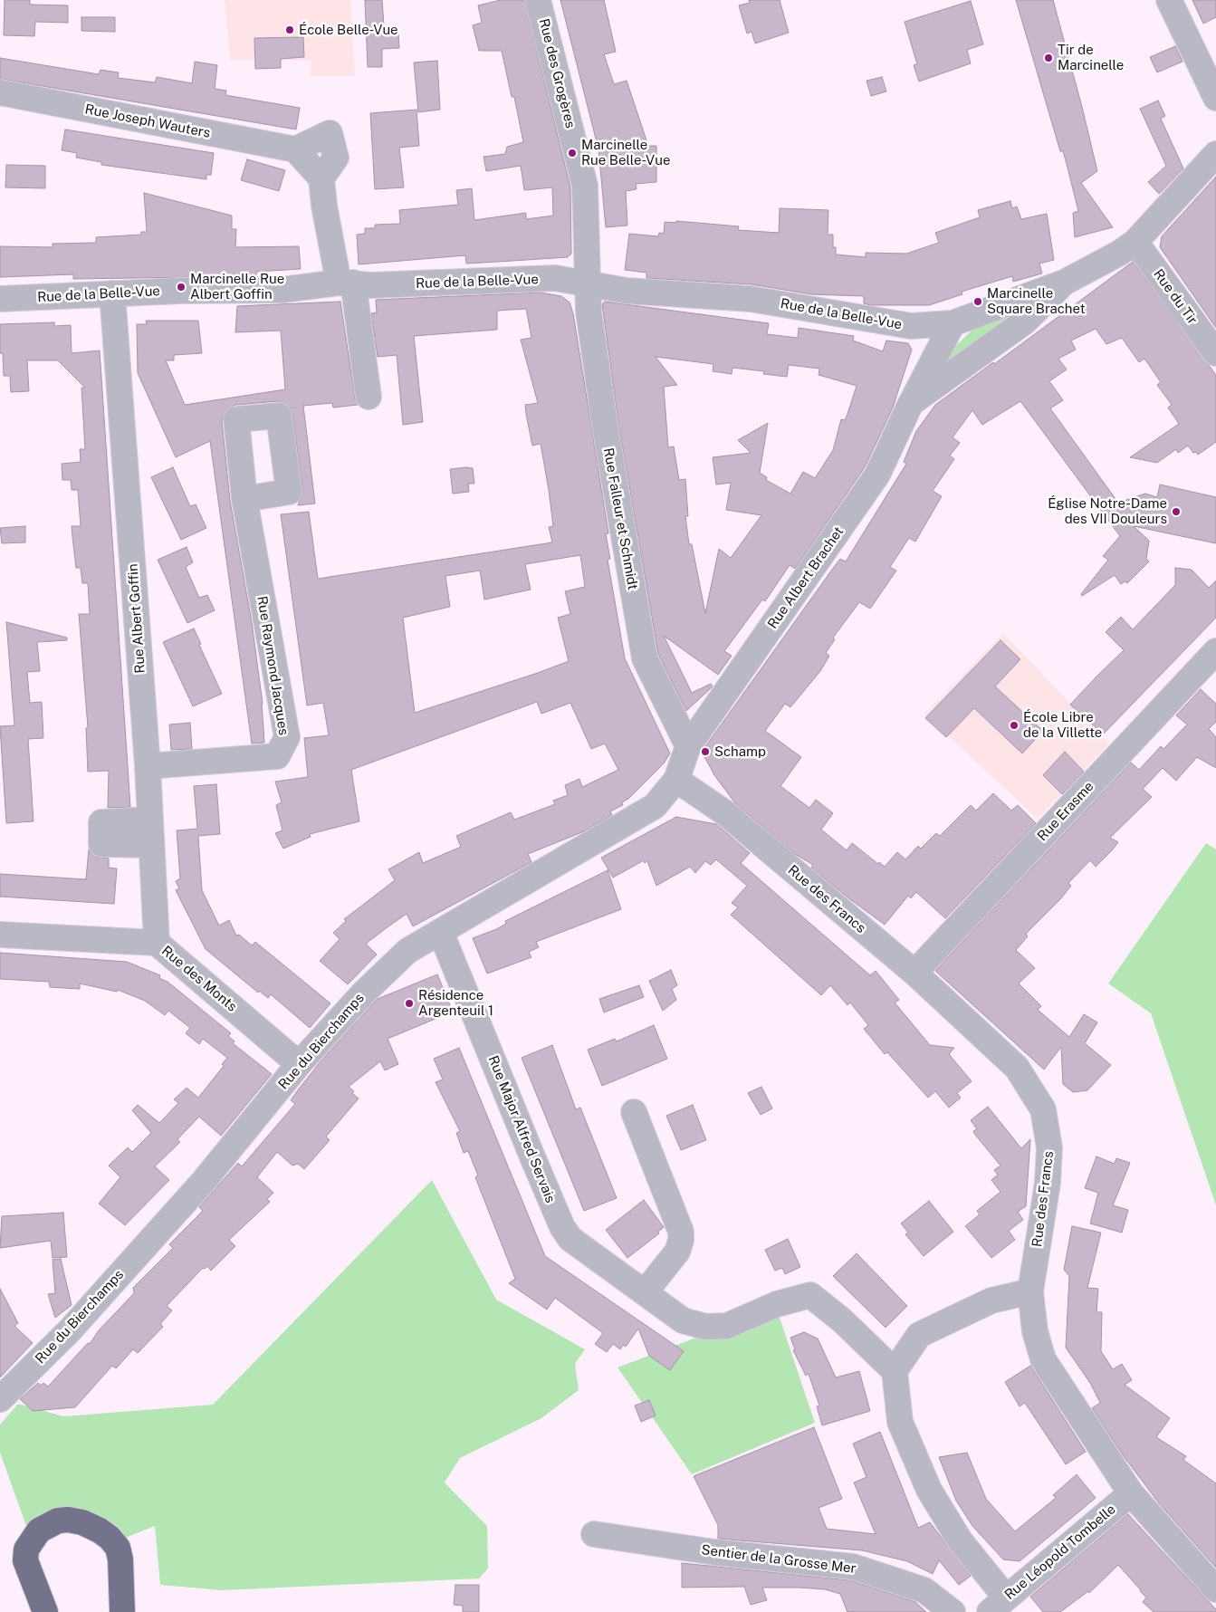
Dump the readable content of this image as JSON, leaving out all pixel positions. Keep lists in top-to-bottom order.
{
  "streets": {
    "street": [
      "Rue des Grogères",
      "Rue Joseph Wauters",
      "Rue de la Belle-Vue",
      "Rue du Tir",
      "Rue Falleur et Schmidt",
      "Rue Albert Brachet",
      "Rue Albert Goffin",
      "Rue Raymond Jacques",
      "Rue Erasme",
      "Rue des Francs",
      "Rue des Monts",
      "Rue du Bierchamps",
      "Rue Major Alfred Servais",
      "Rue Léopold Tombelle",
      "Sentier de la Grosse Mer"
    ]
  },
  "crossings": [
    ["Rue des Grogères", "Rue de la Belle-Vue"],
    ["Rue des Grogères", "Rue Falleur et Schmidt"],
    ["Rue de la Belle-Vue", "Rue Falleur et Schmidt"],
    ["Rue de la Belle-Vue", "Rue Albert Brachet"],
    ["Rue de la Belle-Vue", "Rue Albert Goffin"],
    ["Rue du Tir", "Rue Albert Brachet"],
    ["Rue Falleur et Schmidt", "Rue Albert Brachet"],
    ["Rue Falleur et Schmidt", "Rue du Bierchamps"],
    ["Rue Albert Brachet", "Rue du Bierchamps"],
    ["Rue Albert Goffin", "Rue Raymond Jacques"],
    ["Rue Albert Goffin", "Rue des Monts"],
    ["Rue Erasme", "Rue des Francs"],
    ["Rue des Francs", "Rue du Bierchamps"],
    ["Rue des Francs", "Rue Léopold Tombelle"],
    ["Rue des Monts", "Rue du Bierchamps"],
    ["Rue du Bierchamps", "Rue Major Alfred Servais"]
  ],
  "places": [
    "École Belle-Vue",
    "Tir de Marcinelle",
    "Marcinelle Rue Belle-Vue",
    "Marcinelle Rue Albert Goffin",
    "Marcinelle Square Brachet",
    "Église Notre-Dame des VII Douleurs",
    "École Libre de la Villette",
    "Schamp",
    "Résidence Argenteuil 1"
  ]
}
